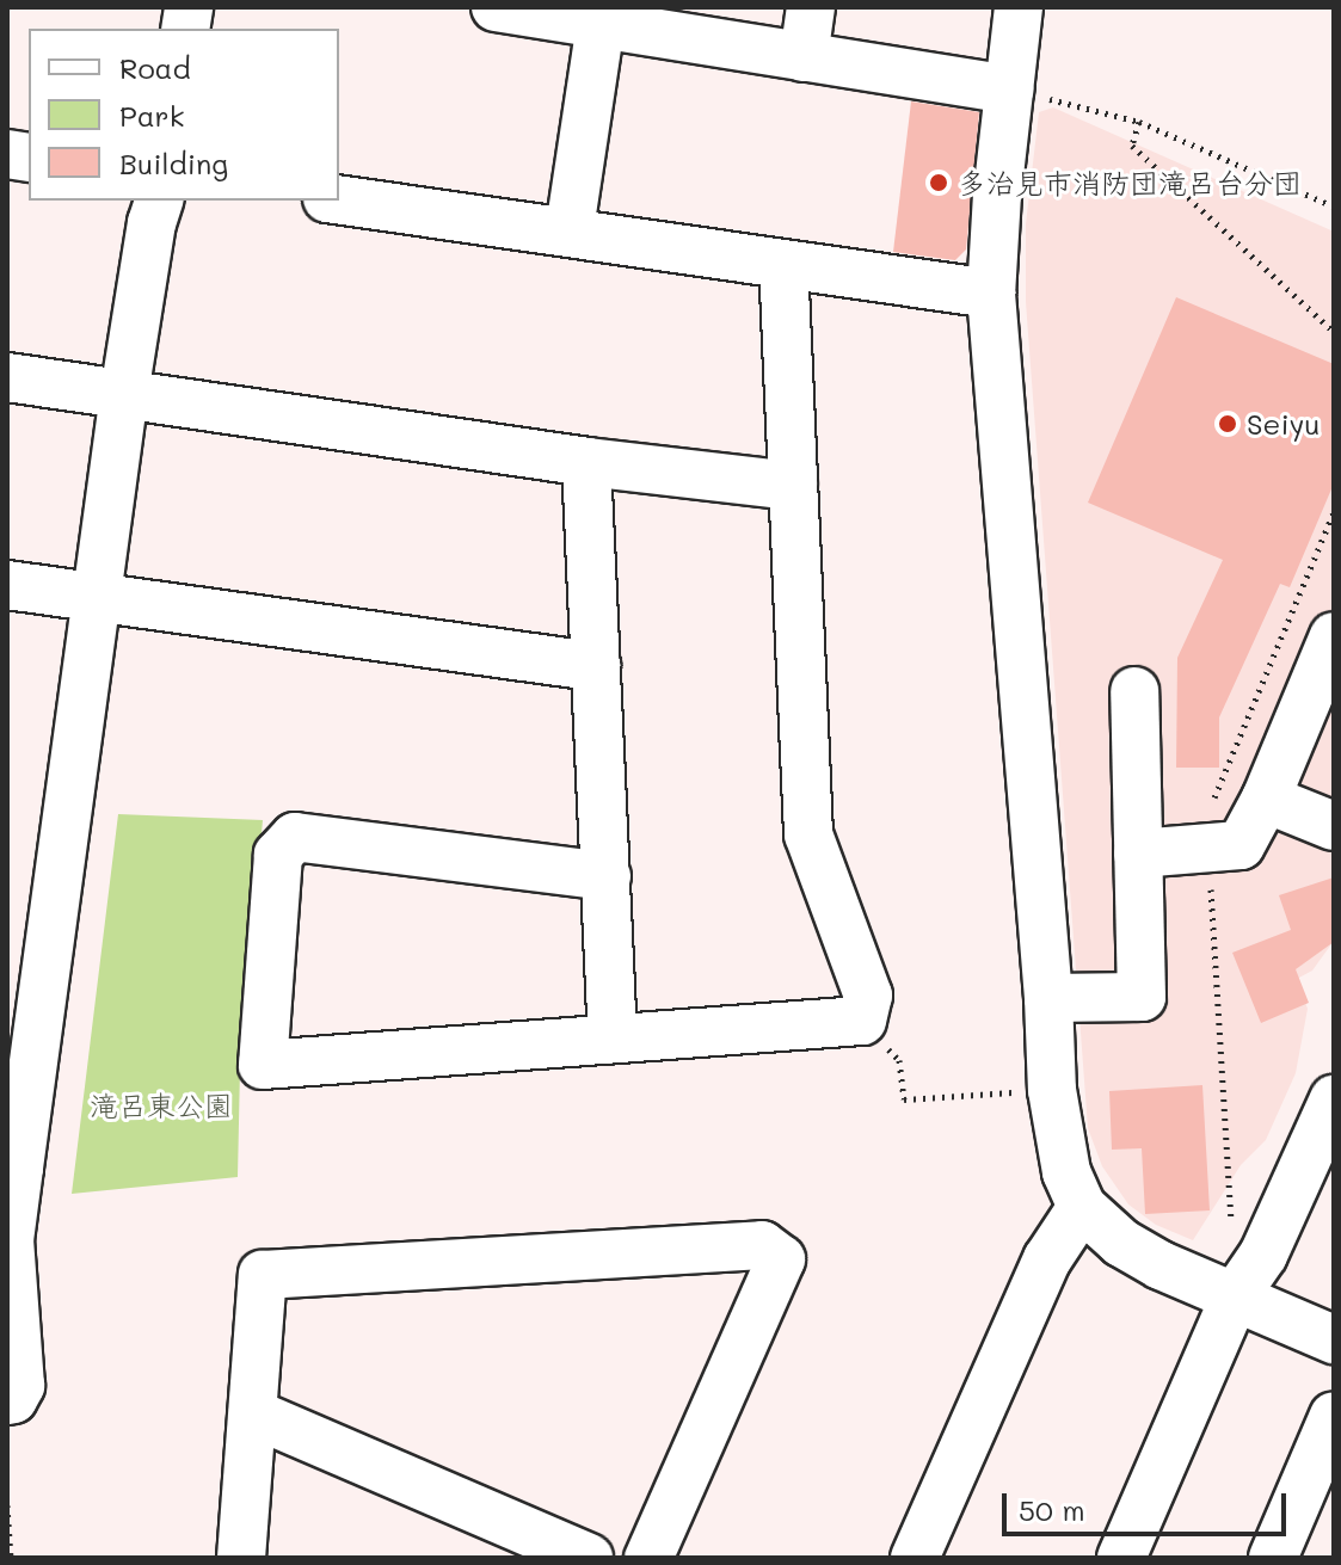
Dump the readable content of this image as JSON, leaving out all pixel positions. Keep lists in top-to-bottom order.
{
  "parks": ["滝呂東公園"],
  "places": ["多治見市消防団滝呂台分団", "Seiyu"],
  "legend": ["Road", "Park", "Building"],
  "scale_bar": "50 m"
}
